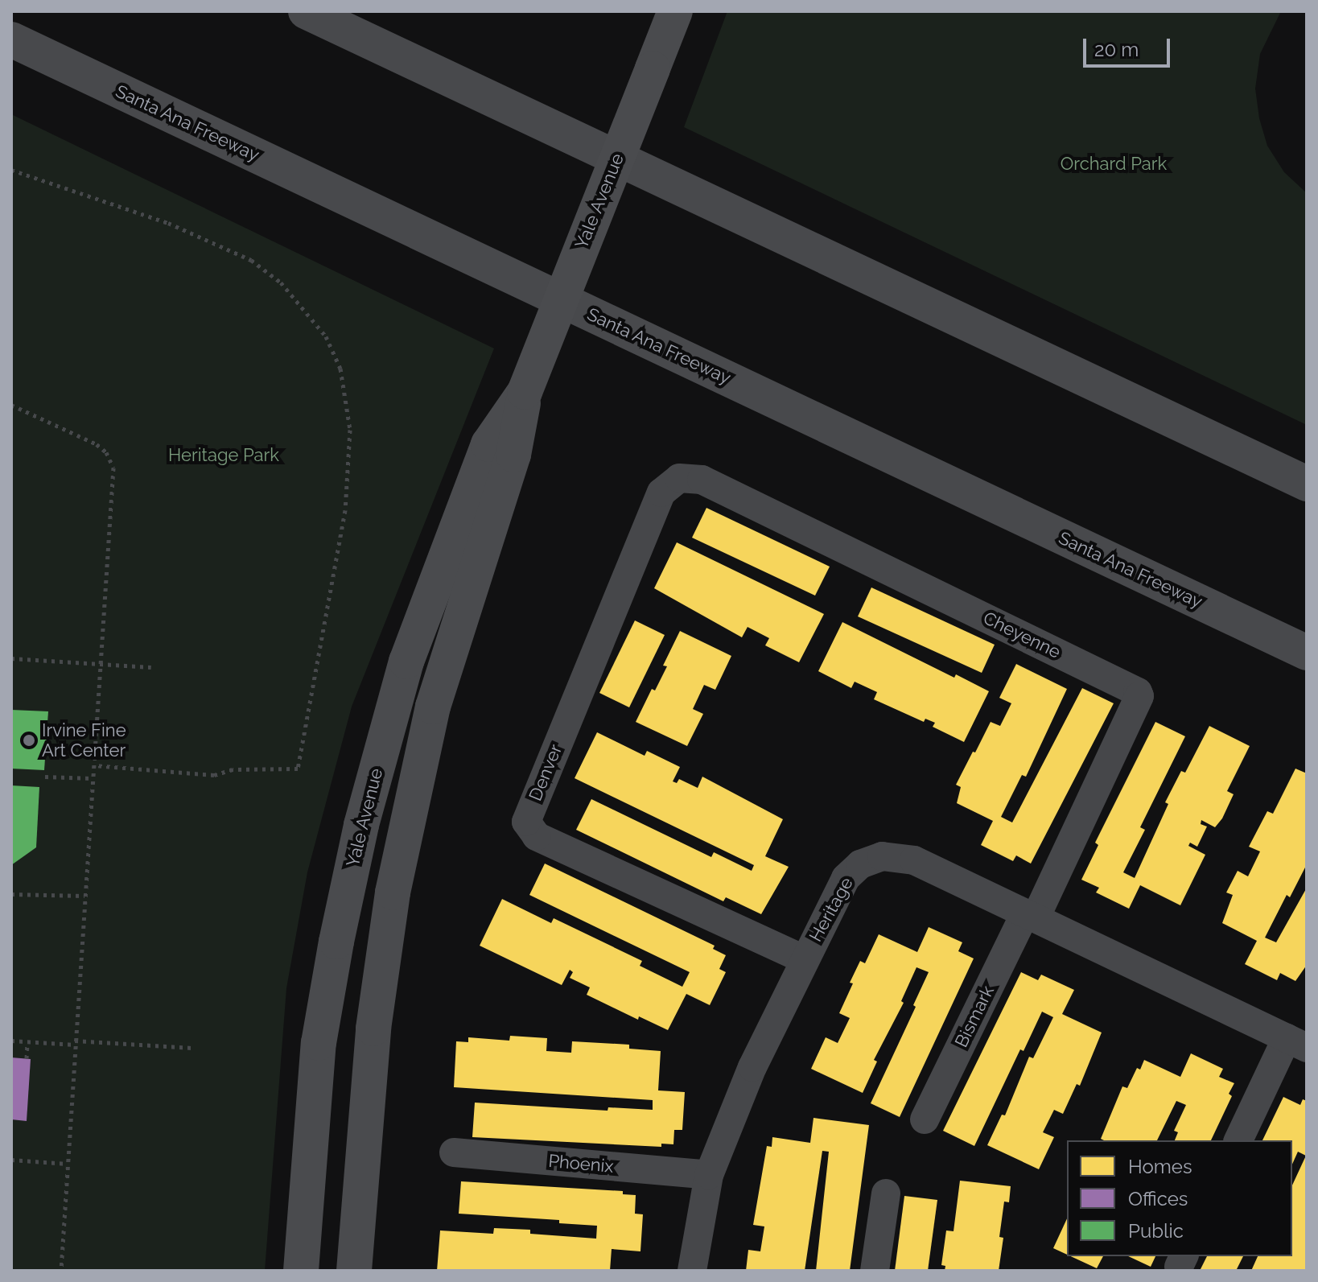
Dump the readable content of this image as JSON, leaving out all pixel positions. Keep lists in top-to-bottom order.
{
  "streets": {
    "highway": ["Santa Ana Freeway"],
    "main road": ["Yale Avenue"],
    "street": [
      "Cheyenne",
      "Denver",
      "Heritage",
      "Bismark",
      "Phoenix"
    ]
  },
  "crossings": [
    ["Cheyenne", "Denver"],
    ["Cheyenne", "Heritage"],
    ["Cheyenne", "Bismark"],
    ["Denver", "Heritage"],
    ["Heritage", "Bismark"],
    ["Heritage", "Phoenix"]
  ],
  "parks": ["Orchard Park", "Heritage Park"],
  "places": ["Irvine Fine Art Center"],
  "legend": ["Homes", "Offices", "Public"],
  "scale_bar": "20 m"
}
